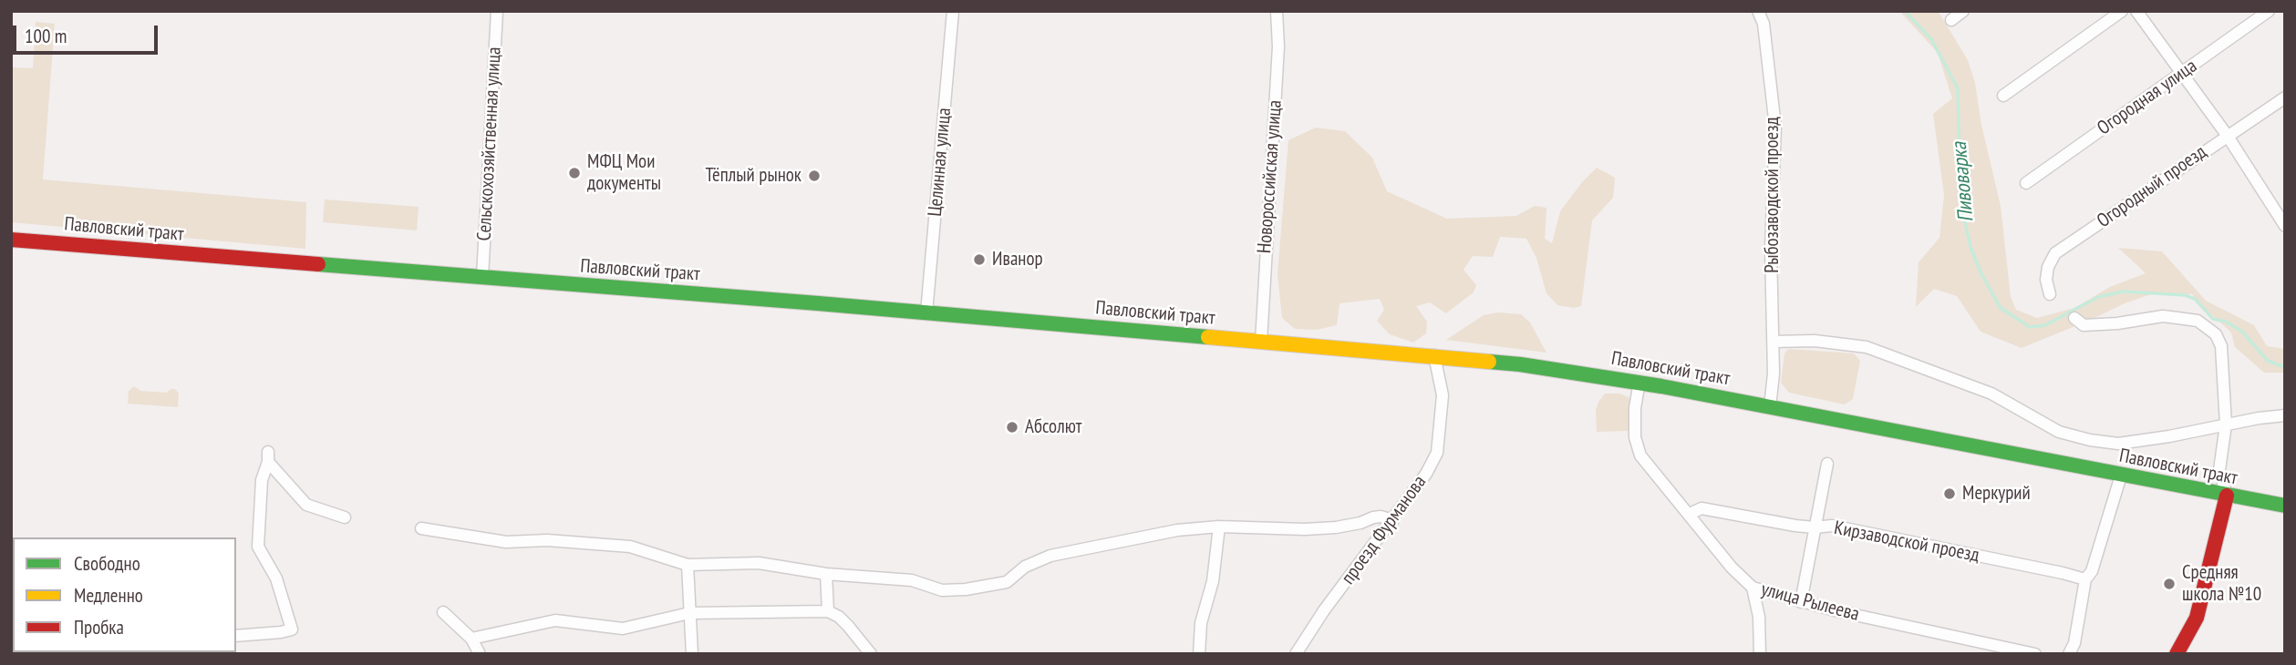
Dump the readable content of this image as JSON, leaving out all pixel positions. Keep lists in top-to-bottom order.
{
  "streets": {
    "main road": ["Павловский тракт"],
    "street": [
      "Огородная улица",
      "Сельскохозяйственная улица",
      "Целинная улица",
      "Новороссийская улица",
      "Огородный проезд",
      "Рыбозаводской проезд",
      "проезд Фурманова",
      "Кирзаводской проезд",
      "улица Рылеева"
    ]
  },
  "crossings": [
    ["Сельскохозяйственная улица", "Павловский тракт"],
    ["Целинная улица", "Павловский тракт"],
    ["Новороссийская улица", "Павловский тракт"],
    ["Рыбозаводской проезд", "Павловский тракт"],
    ["Павловский тракт", "проезд Фурманова"],
    ["Павловский тракт", "улица Рылеева"],
    ["Кирзаводской проезд", "улица Рылеева"]
  ],
  "water": ["Пивоварка"],
  "places": [
    "МФЦ Мои документы",
    "Тёплый рынок",
    "Иванор",
    "Абсолют",
    "Меркурий",
    "Средняя школа №10"
  ],
  "legend": ["Свободно", "Медленно", "Пробка"],
  "scale_bar": "100 m"
}
